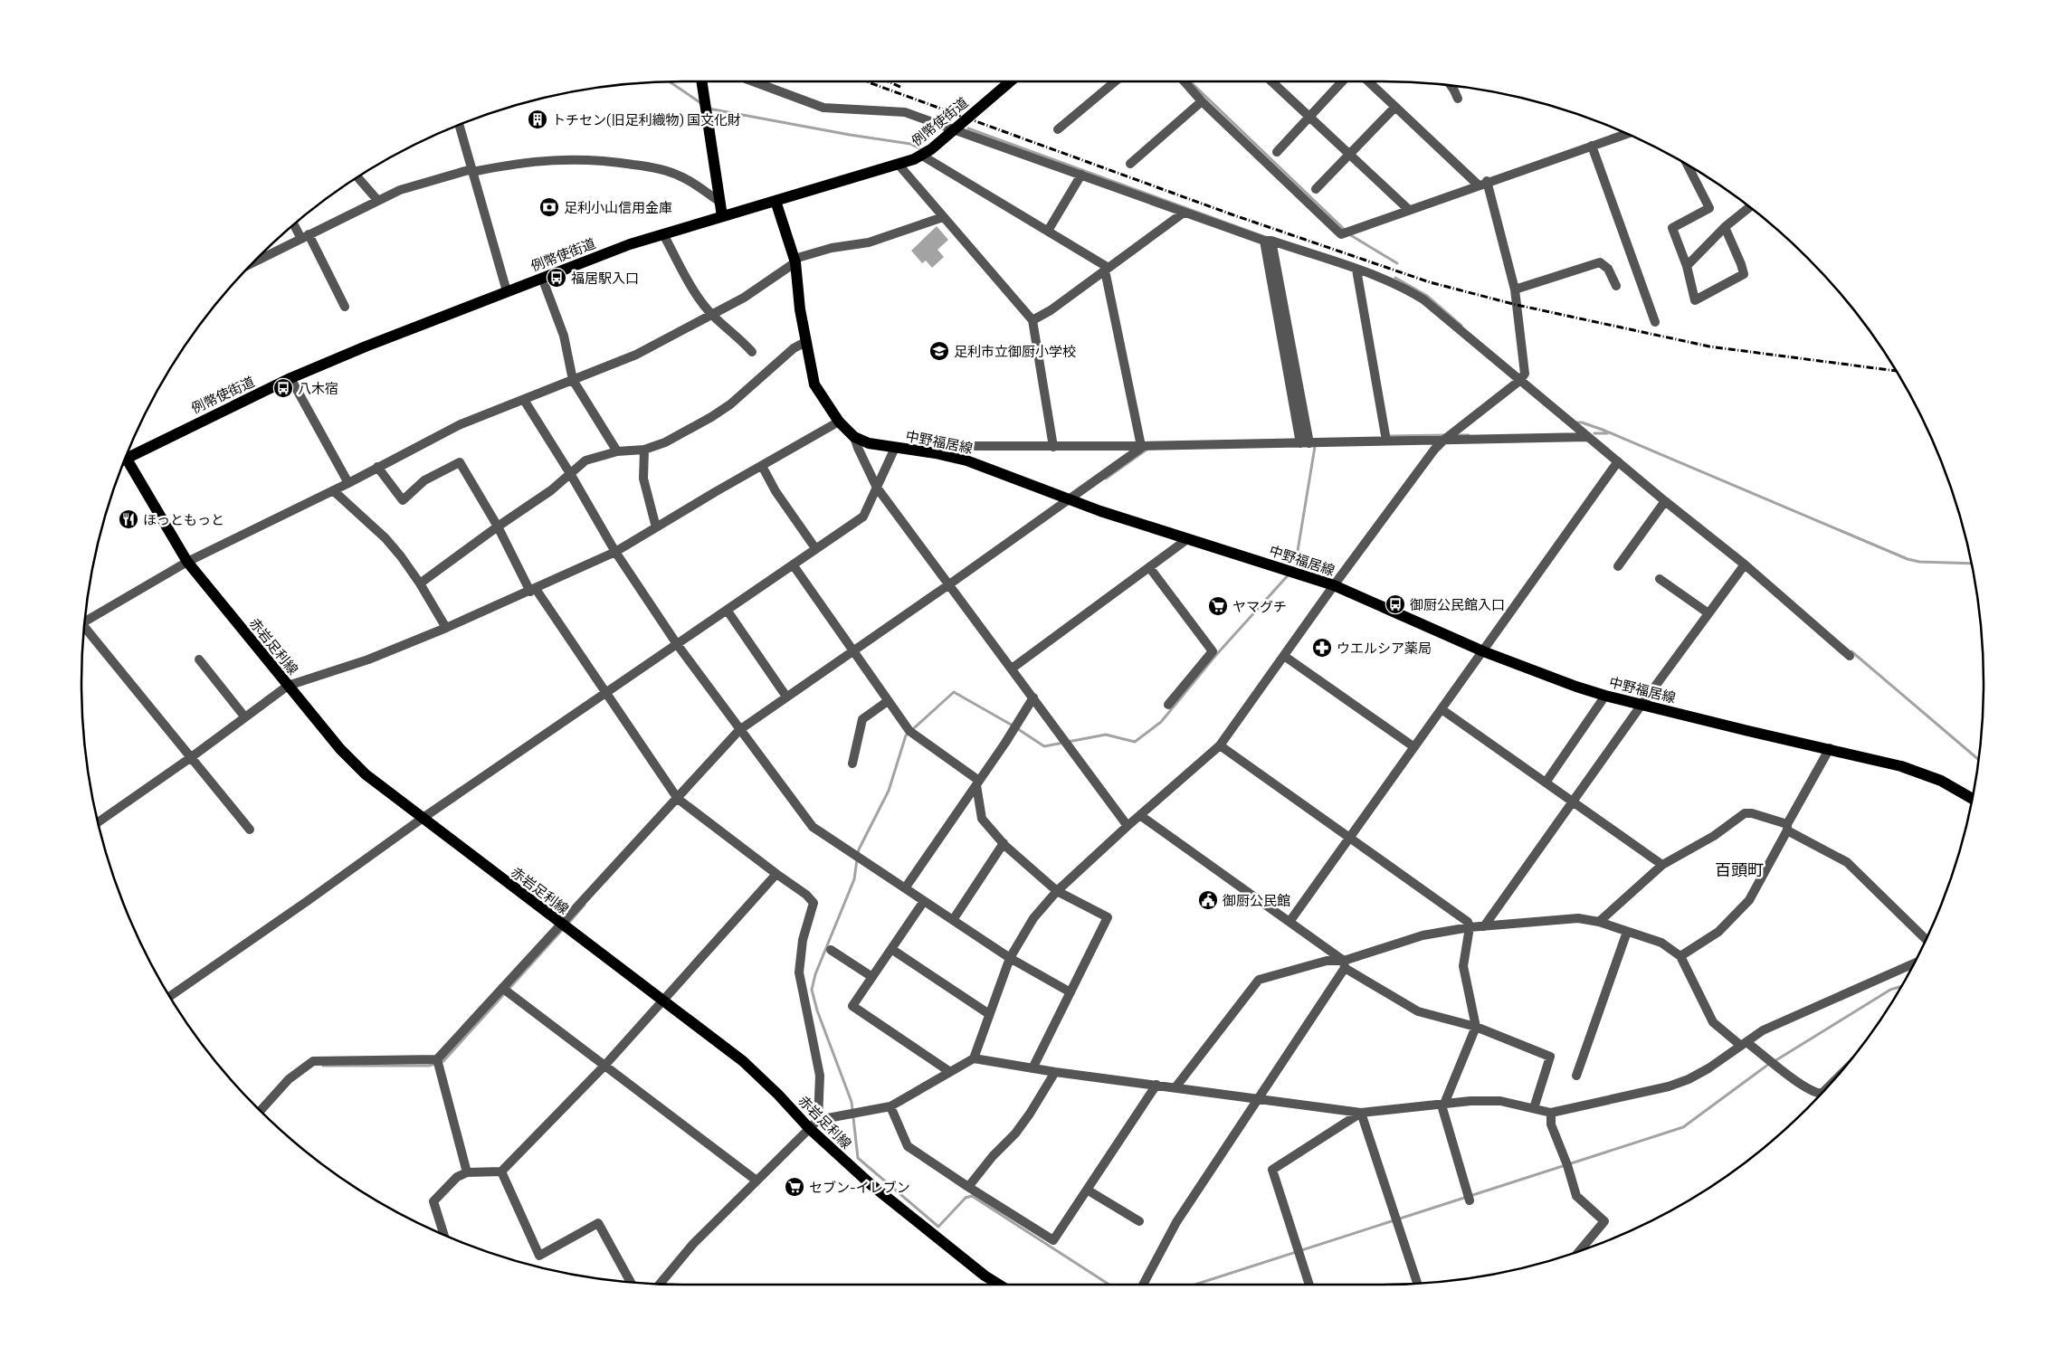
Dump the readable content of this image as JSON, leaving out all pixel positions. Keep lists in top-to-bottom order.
{
  "streets": {
    "main road": ["例幣使街道", "中野福居線", "赤岩足利線"]
  },
  "crossings": [
    ["例幣使街道", "中野福居線"]
  ],
  "districts": ["百頭町"],
  "places": {
    "building": ["トチセン(旧足利織物) 国文化財"],
    "bank": ["足利小山信用金庫"],
    "bus stop": ["福居駅入口", "八木宿", "御厨公民館入口"],
    "school or university": ["足利市立御厨小学校"],
    "restaurant": ["ほっともっと"],
    "supermarket": ["ヤマグチ", "セブン-イレブン"],
    "pharmacy": ["ウエルシア薬局"],
    "public building": ["御厨公民館"]
  }
}
